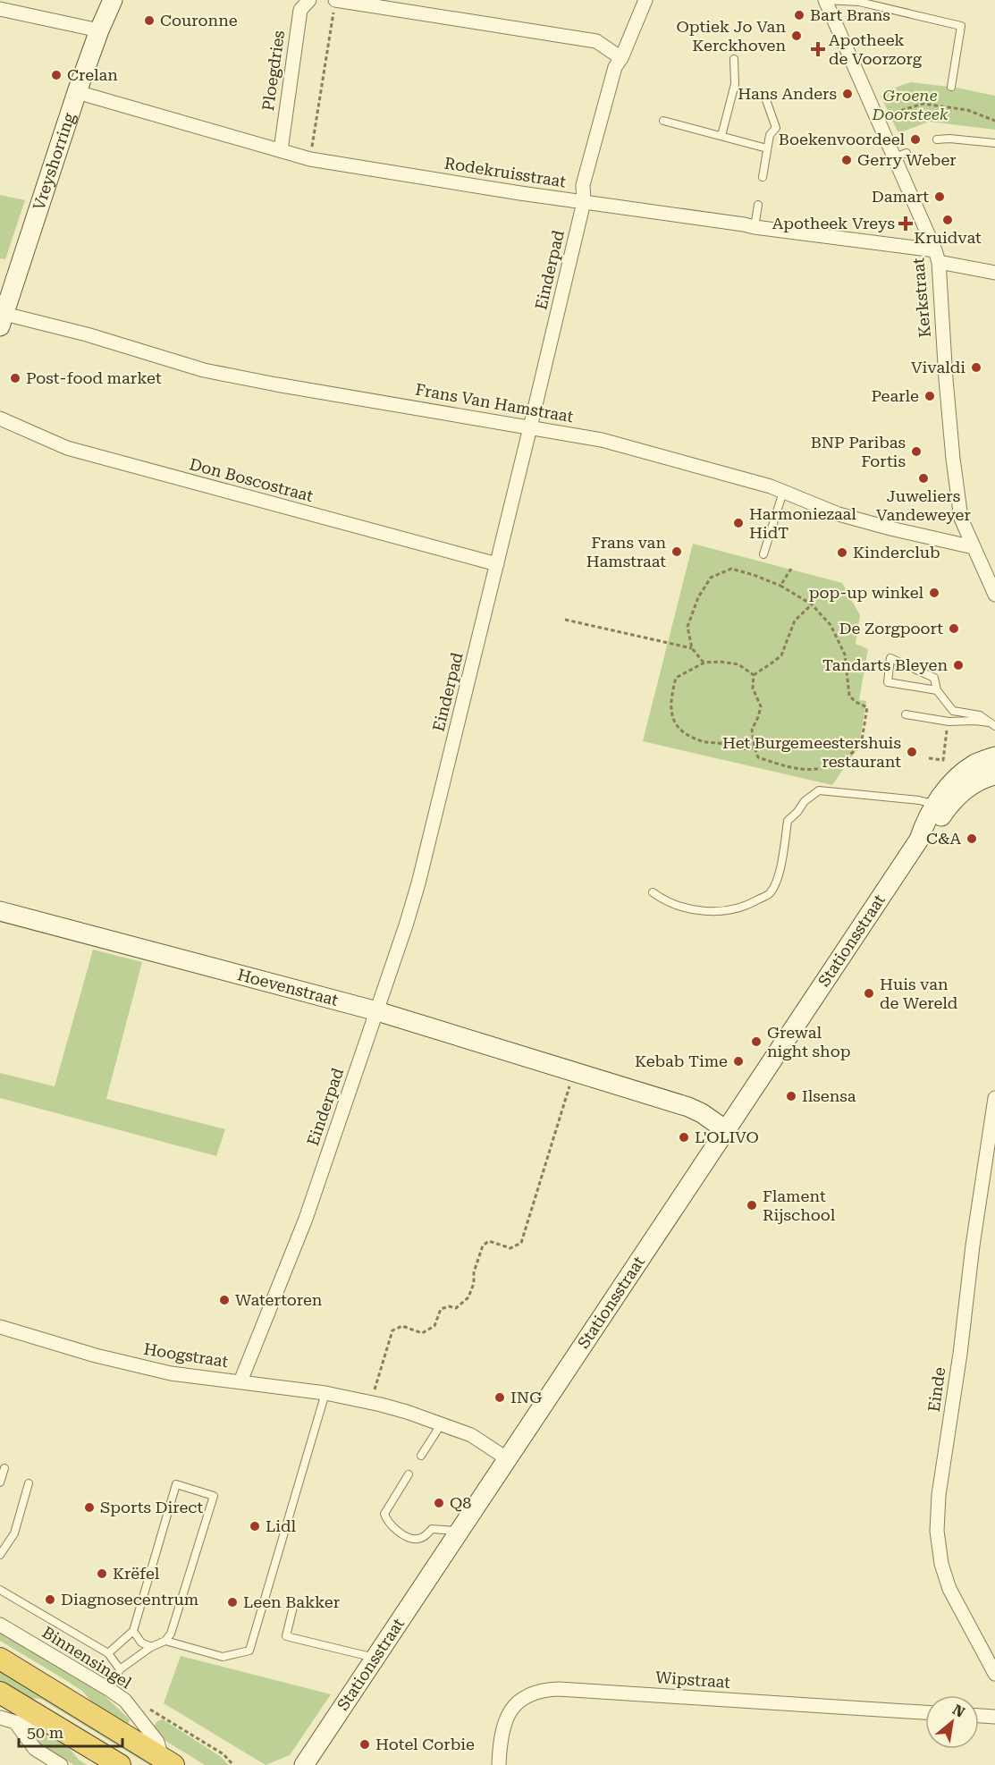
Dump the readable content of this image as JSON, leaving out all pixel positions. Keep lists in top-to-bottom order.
{
  "streets": {
    "main road": ["Vreyshorring", "Stationsstraat", "Hoevenstraat"],
    "street": [
      "Ploegdries",
      "Rodekruisstraat",
      "Einderpad",
      "Kerkstraat",
      "Frans Van Hamstraat",
      "Don Boscostraat",
      "Hoogstraat",
      "Einde",
      "Binnensingel",
      "Wipstraat"
    ]
  },
  "crossings": [
    ["Ploegdries", "Rodekruisstraat"],
    ["Vreyshorring", "Rodekruisstraat"],
    ["Vreyshorring", "Frans Van Hamstraat"],
    ["Rodekruisstraat", "Einderpad"],
    ["Rodekruisstraat", "Kerkstraat"],
    ["Einderpad", "Frans Van Hamstraat"],
    ["Einderpad", "Don Boscostraat"],
    ["Einderpad", "Hoevenstraat"],
    ["Einderpad", "Hoogstraat"],
    ["Kerkstraat", "Frans Van Hamstraat"],
    ["Stationsstraat", "Hoevenstraat"],
    ["Stationsstraat", "Hoogstraat"]
  ],
  "parks": ["Groene Doorsteek"],
  "places": {
    "other": [
      "Bart Brans",
      "Couronne",
      "Optiek Jo Van Kerckhoven",
      "Crelan",
      "Hans Anders",
      "Boekenvoordeel",
      "Gerry Weber",
      "Damart",
      "Kruidvat",
      "Vivaldi",
      "Post-food market",
      "Pearle",
      "BNP Paribas Fortis",
      "Juweliers Vandeweyer",
      "Harmoniezaal HidT",
      "Frans van Hamstraat",
      "Kinderclub",
      "pop-up winkel",
      "De Zorgpoort",
      "Tandarts Bleyen",
      "Het Burgemeestershuis restaurant",
      "C&A",
      "Huis van de Wereld",
      "Grewal night shop",
      "Kebab Time",
      "Ilsensa",
      "L'OLIVO",
      "Flament Rijschool",
      "Watertoren",
      "ING",
      "Q8",
      "Sports Direct",
      "Lidl",
      "Krëfel",
      "Diagnosecentrum",
      "Leen Bakker",
      "Hotel Corbie"
    ],
    "health": ["Apotheek de Voorzorg", "Apotheek Vreys"]
  },
  "scale_bar": "50 m",
  "north": "top right"
}
